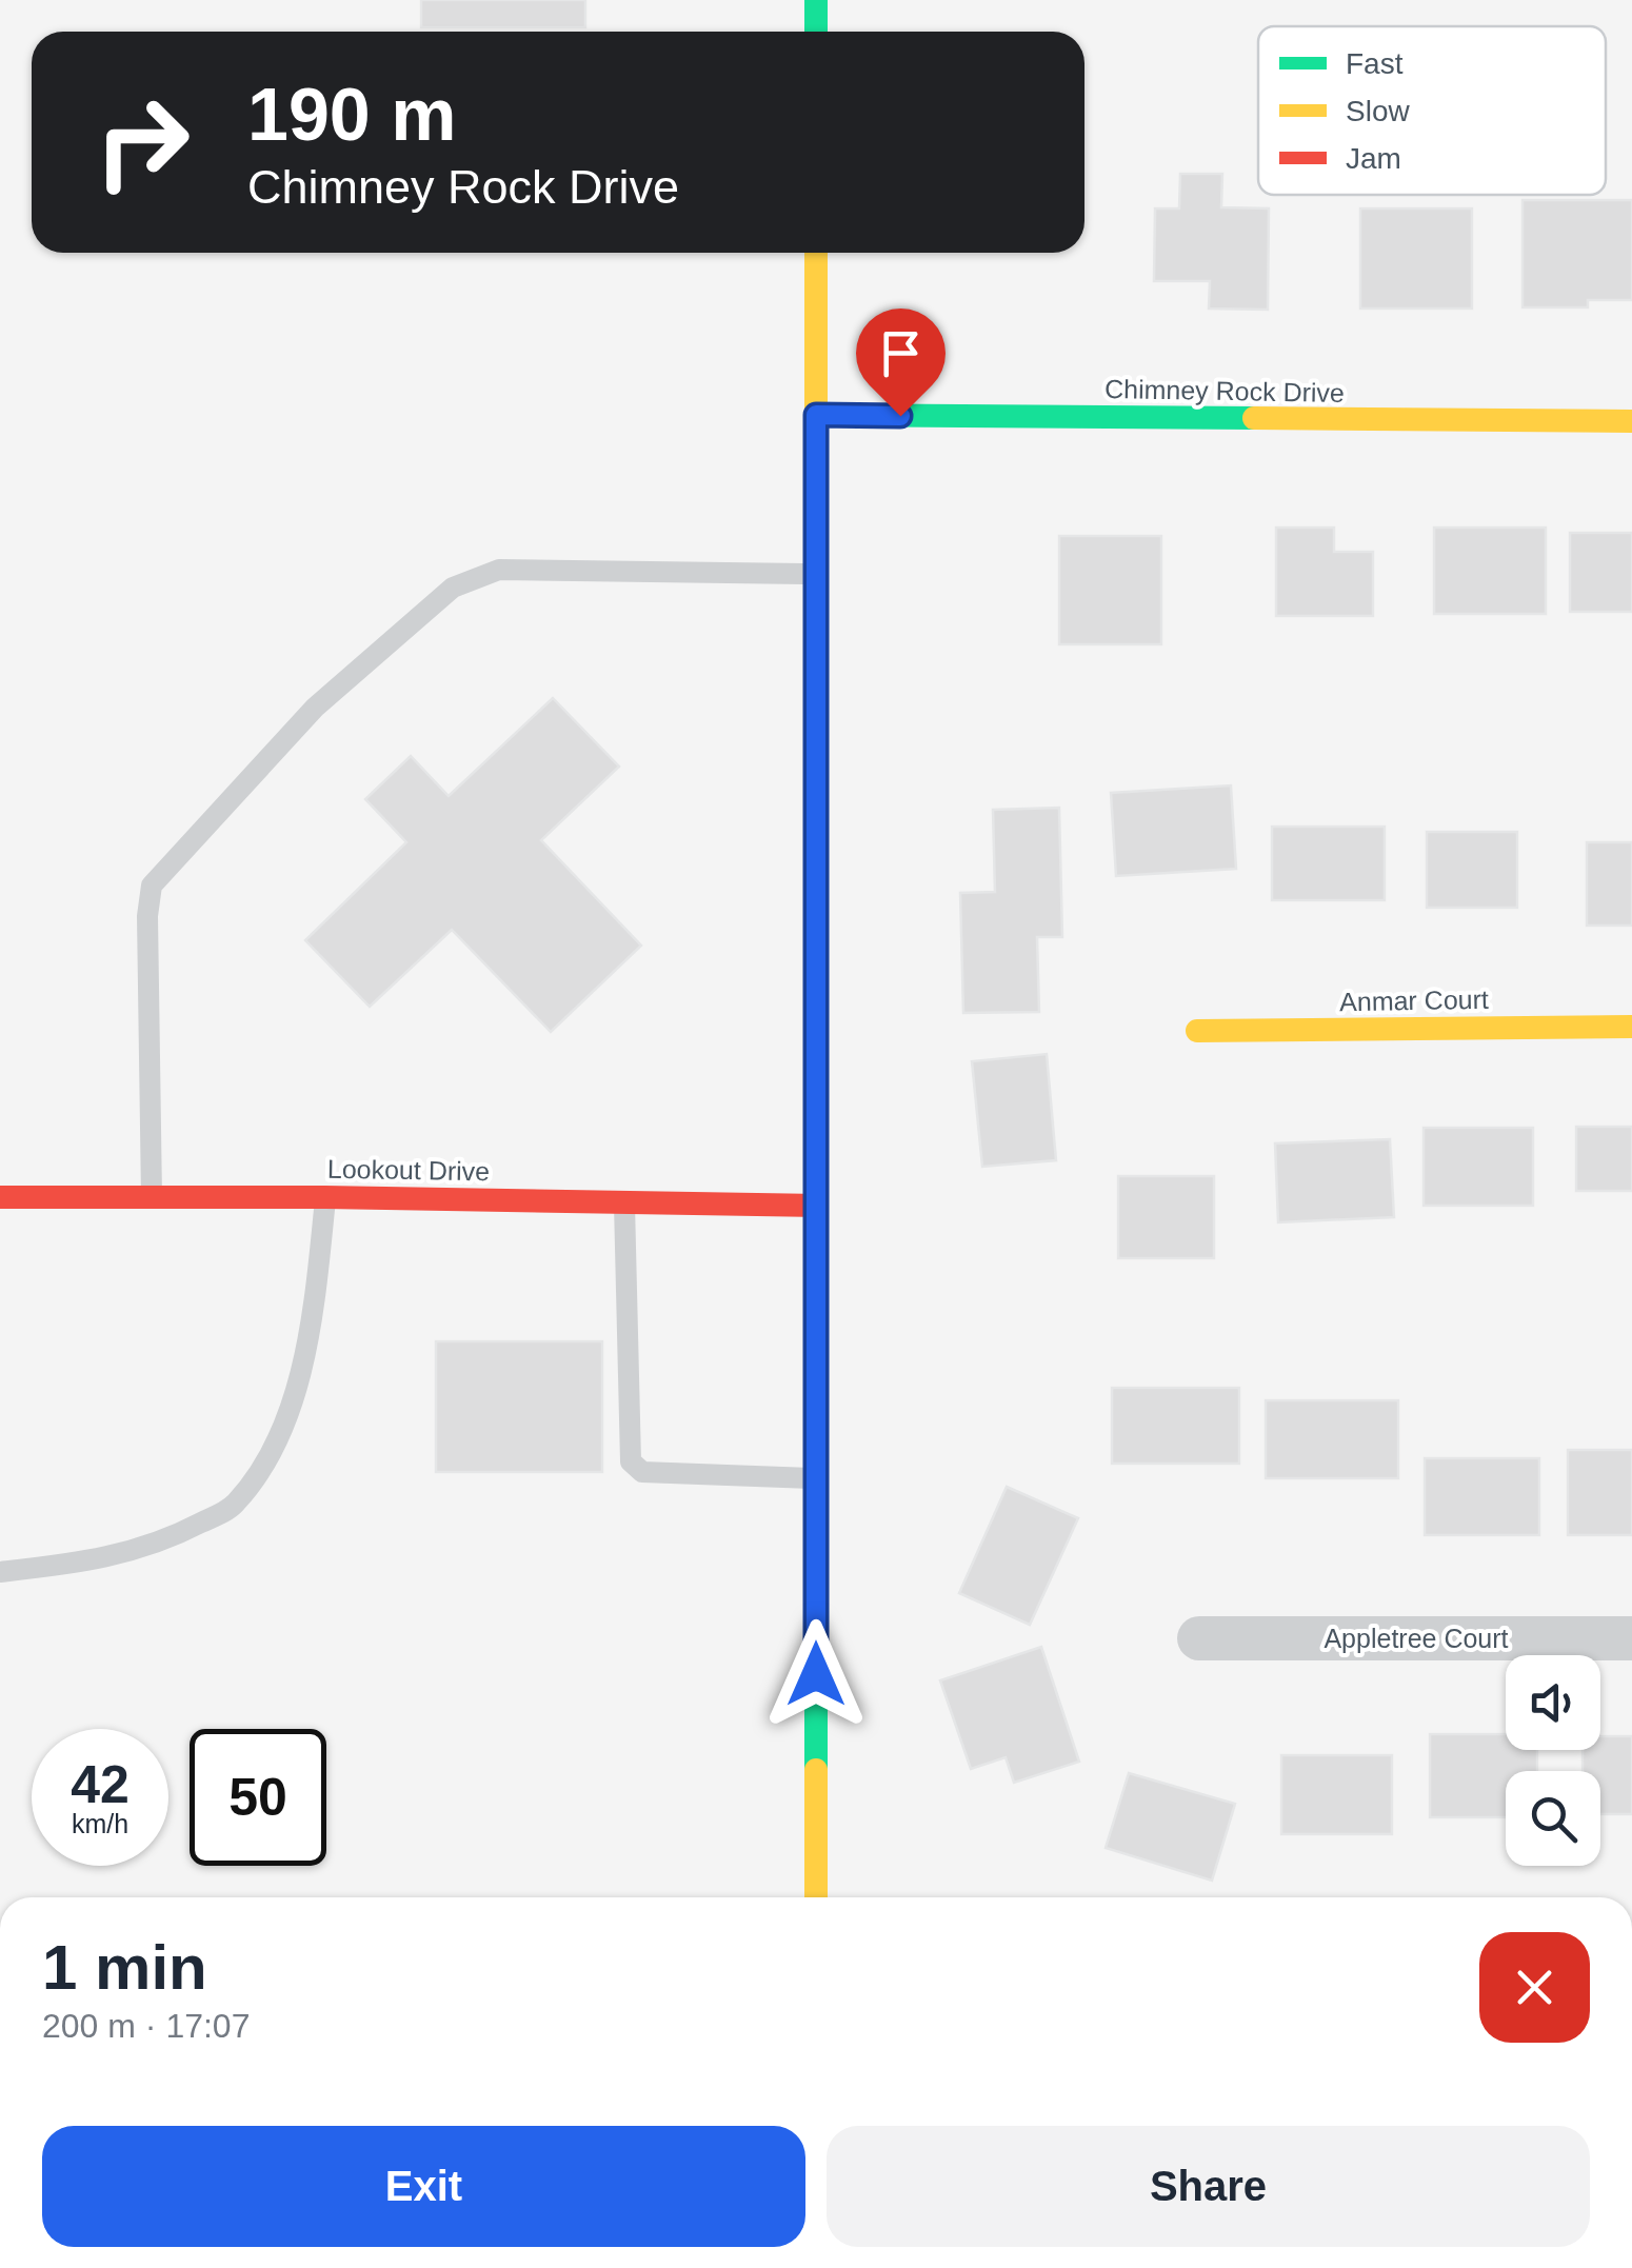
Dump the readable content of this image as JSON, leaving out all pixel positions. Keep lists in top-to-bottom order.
{
  "streets": {
    "street": [
      "Chimney Rock Drive",
      "Anmar Court",
      "Lookout Drive",
      "Appletree Court"
    ]
  },
  "legend": ["Fast", "Slow", "Jam"],
  "page": {
    "turn": ["190 m", "Chimney Rock Drive"],
    "speed": "42 km/h",
    "limit": "50",
    "heading": ["1 min", "200 m · 17:07"],
    "buttons": ["Exit", "Share"]
  }
}
